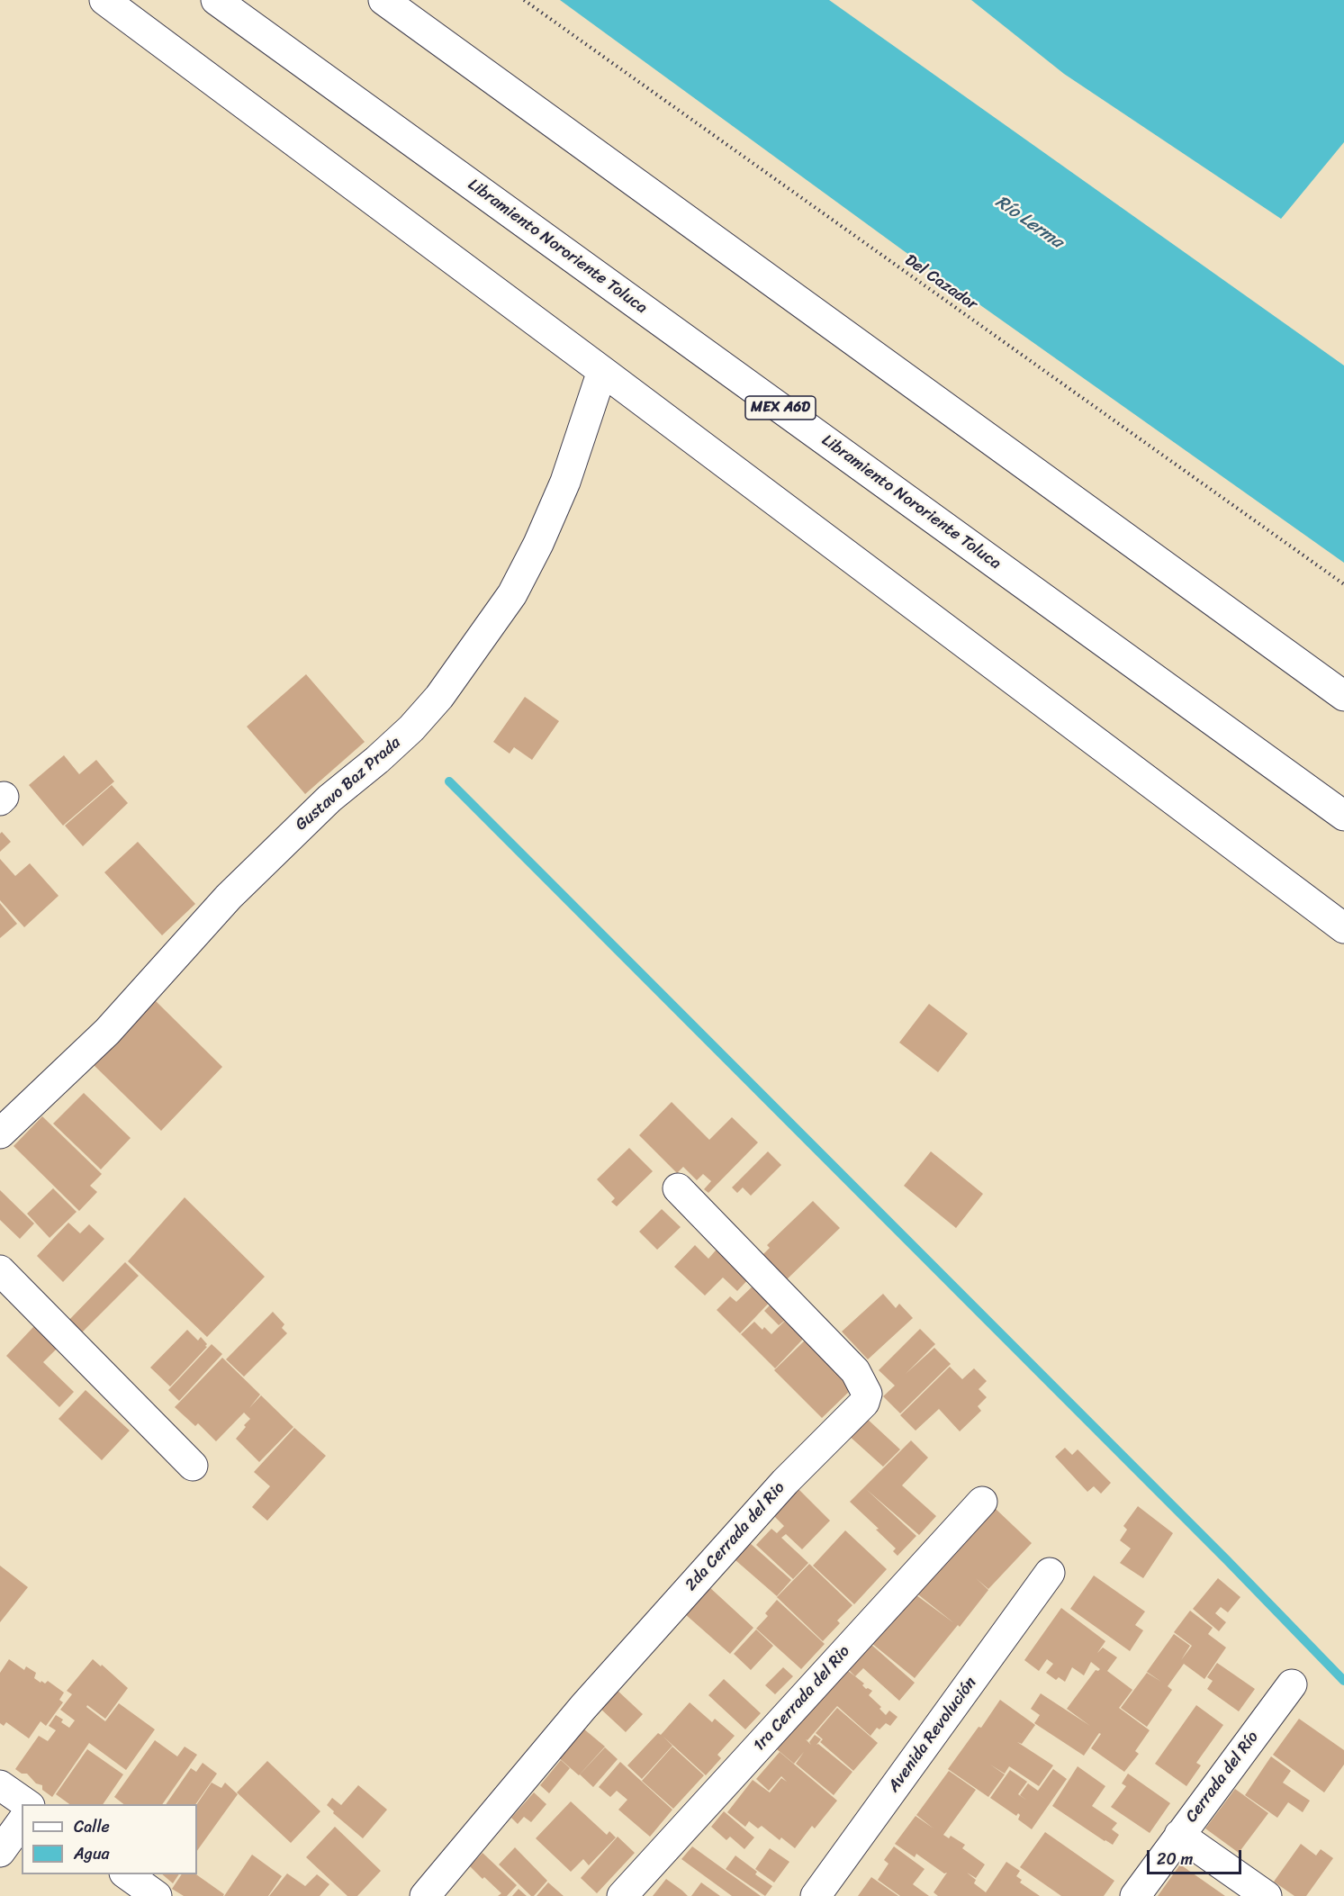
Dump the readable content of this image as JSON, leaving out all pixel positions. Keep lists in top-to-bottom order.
{
  "streets": {
    "main road": [
      "Libramiento Nororiente Toluca",
      "MEX A6D",
      "Gustavo Baz Prada",
      "2da Cerrada del Rio",
      "1ra Cerrada del Rio",
      "Avenida Revolución",
      "Cerrada del Río"
    ],
    "path": ["Del Cazador"]
  },
  "water": ["Río Lerma"],
  "legend": ["Calle", "Agua"],
  "scale_bar": "20 m"
}
